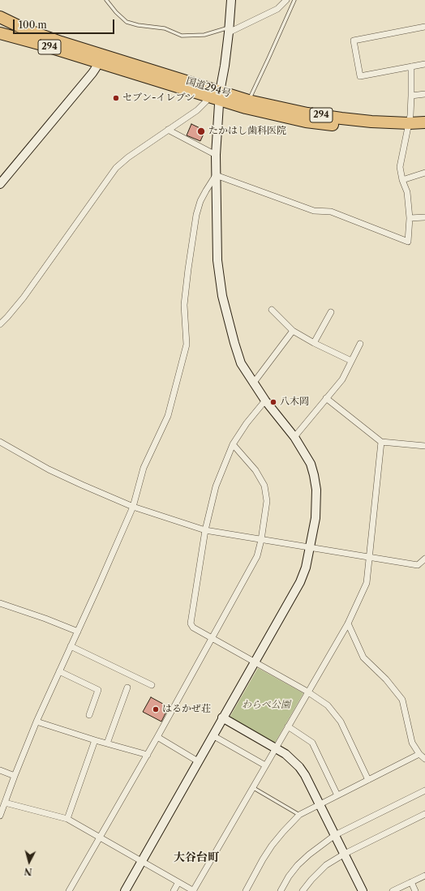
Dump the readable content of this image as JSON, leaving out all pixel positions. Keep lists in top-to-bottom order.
{
  "streets": {
    "highway": ["294", "国道294号"]
  },
  "districts": ["大谷台町"],
  "parks": ["わらぺ公園"],
  "places": [
    "セブン-イレブン",
    "たかはし歯科医院",
    "八木岡",
    "はるかぜ荘"
  ],
  "scale_bar": "100 m",
  "north": "bottom"
}
